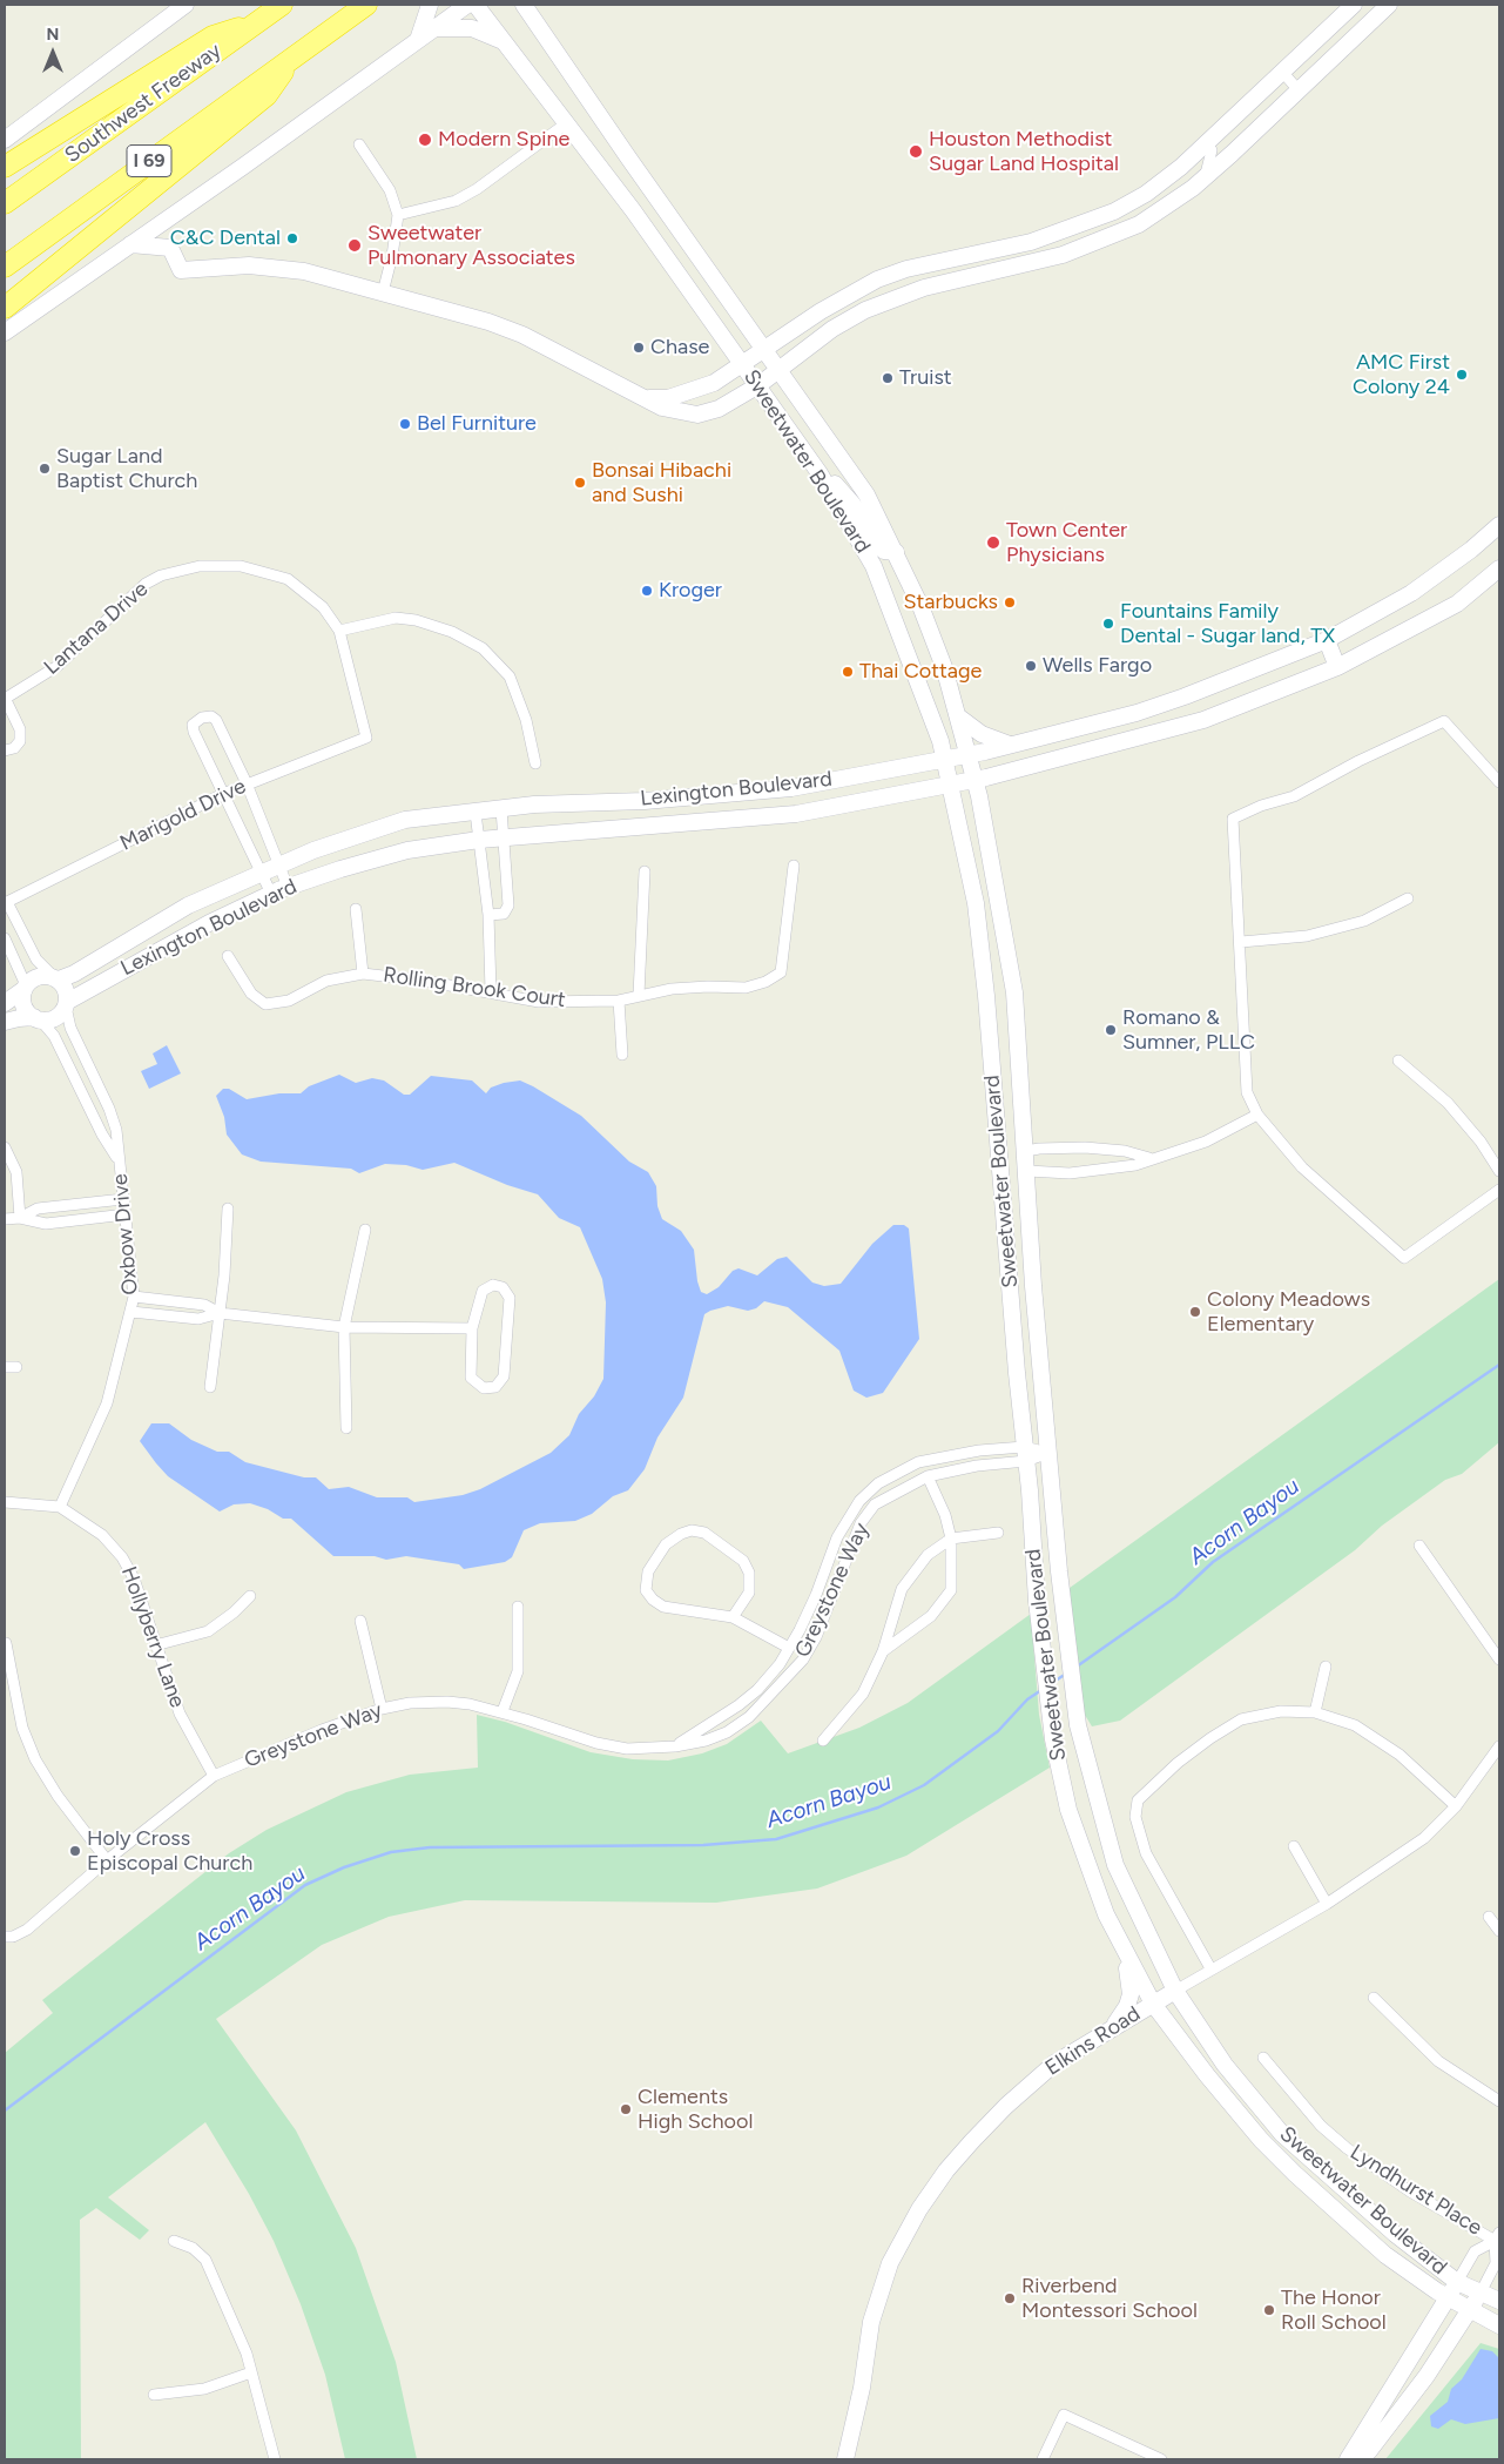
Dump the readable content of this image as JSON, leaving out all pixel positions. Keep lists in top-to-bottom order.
{
  "streets": {
    "highway": ["Southwest Freeway", "I 69"],
    "main road": ["Sweetwater Boulevard", "Lexington Boulevard", "Elkins Road"],
    "street": [
      "Lantana Drive",
      "Marigold Drive",
      "Rolling Brook Court",
      "Oxbow Drive",
      "Greystone Way",
      "Hollyberry Lane",
      "Lyndhurst Place"
    ]
  },
  "crossings": [
    ["Sweetwater Boulevard", "Lexington Boulevard"],
    ["Sweetwater Boulevard", "Greystone Way"],
    ["Sweetwater Boulevard", "Elkins Road"],
    ["Lantana Drive", "Marigold Drive"],
    ["Lexington Boulevard", "Oxbow Drive"],
    ["Oxbow Drive", "Hollyberry Lane"],
    ["Greystone Way", "Hollyberry Lane"]
  ],
  "water": ["Acorn Bayou"],
  "places": [
    "Modern Spine",
    "Houston Methodist Sugar Land Hospital",
    "C&C Dental",
    "Sweetwater Pulmonary Associates",
    "Chase",
    "AMC First Colony 24",
    "Truist",
    "Bel Furniture",
    "Sugar Land Baptist Church",
    "Bonsai Hibachi and Sushi",
    "Town Center Physicians",
    "Kroger",
    "Starbucks",
    "Fountains Family Dental - Sugar land, TX",
    "Wells Fargo",
    "Thai Cottage",
    "Romano & Sumner, PLLC",
    "Colony Meadows Elementary",
    "Holy Cross Episcopal Church",
    "Clements High School",
    "Riverbend Montessori School",
    "The Honor Roll School"
  ],
  "north": "top"
}
